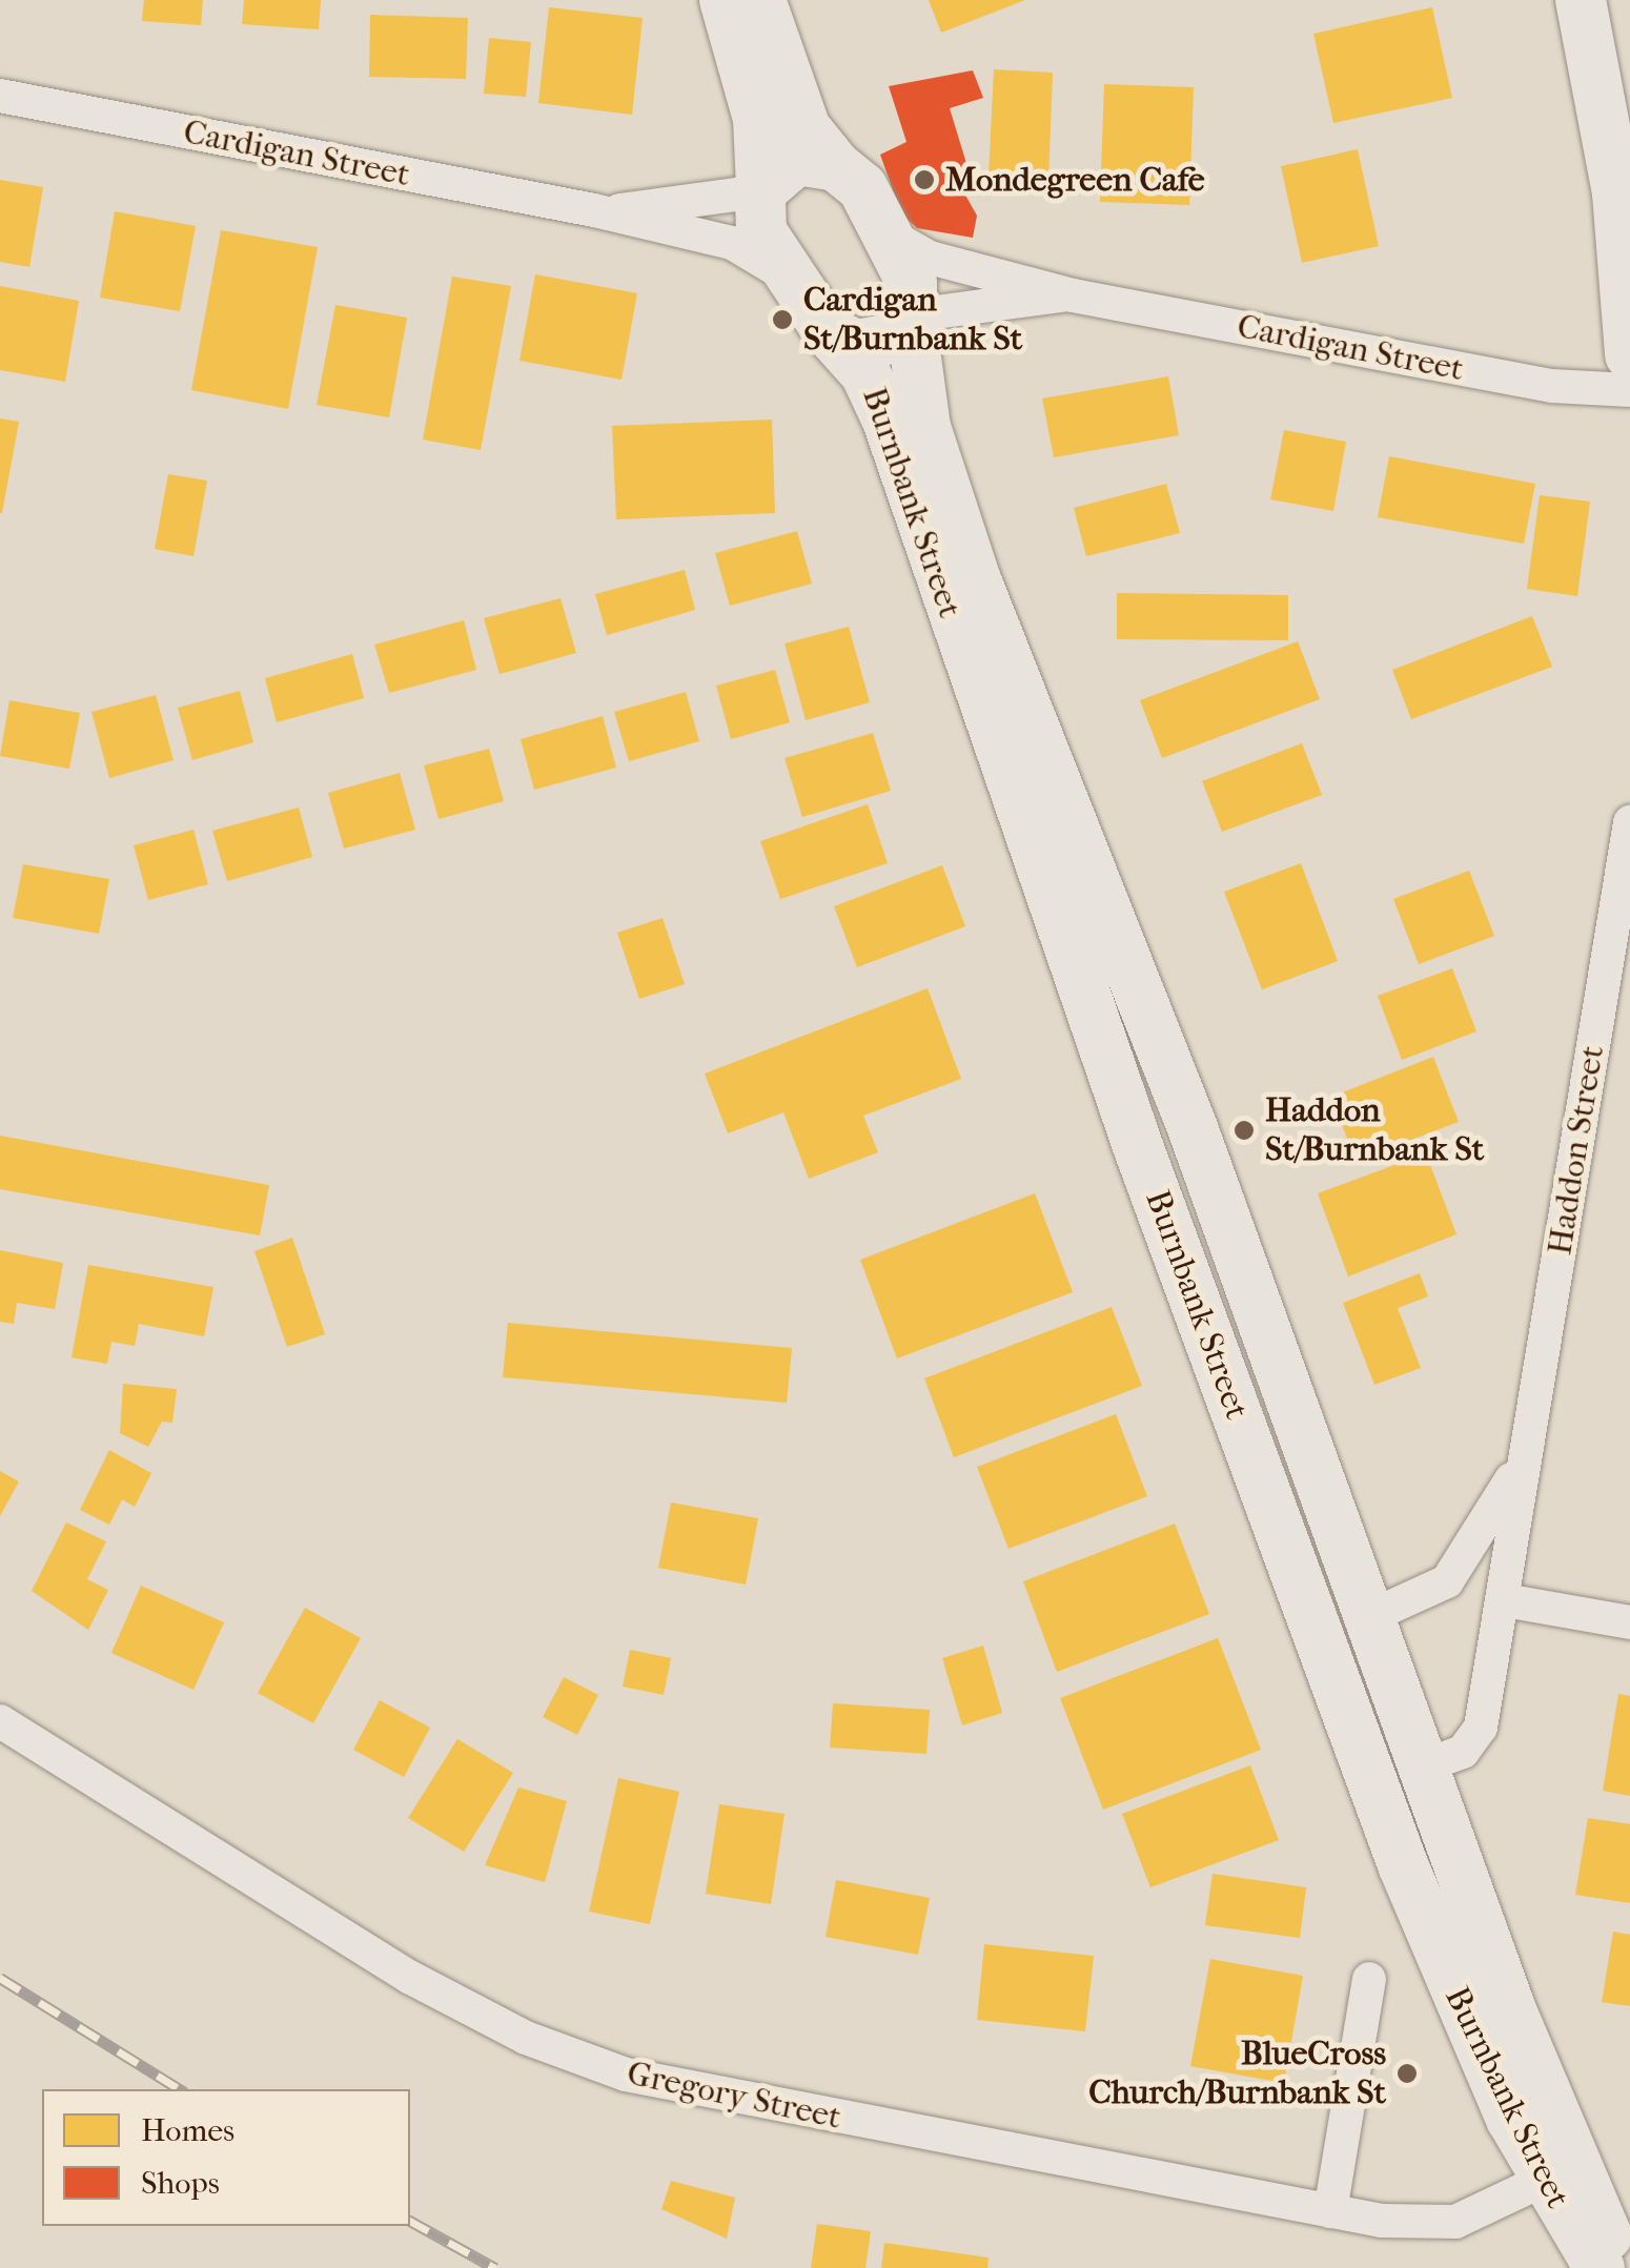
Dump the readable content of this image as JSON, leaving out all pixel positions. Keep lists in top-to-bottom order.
{
  "streets": {
    "main road": ["Burnbank Street"],
    "street": ["Cardigan Street", "Haddon Street", "Gregory Street"]
  },
  "crossings": [
    ["Cardigan Street", "Burnbank Street"],
    ["Burnbank Street", "Haddon Street"],
    ["Burnbank Street", "Gregory Street"]
  ],
  "places": [
    "Mondegreen Cafe",
    "Cardigan St/Burnbank St",
    "Haddon St/Burnbank St",
    "BlueCross Church/Burnbank St"
  ],
  "legend": ["Homes", "Shops"]
}
